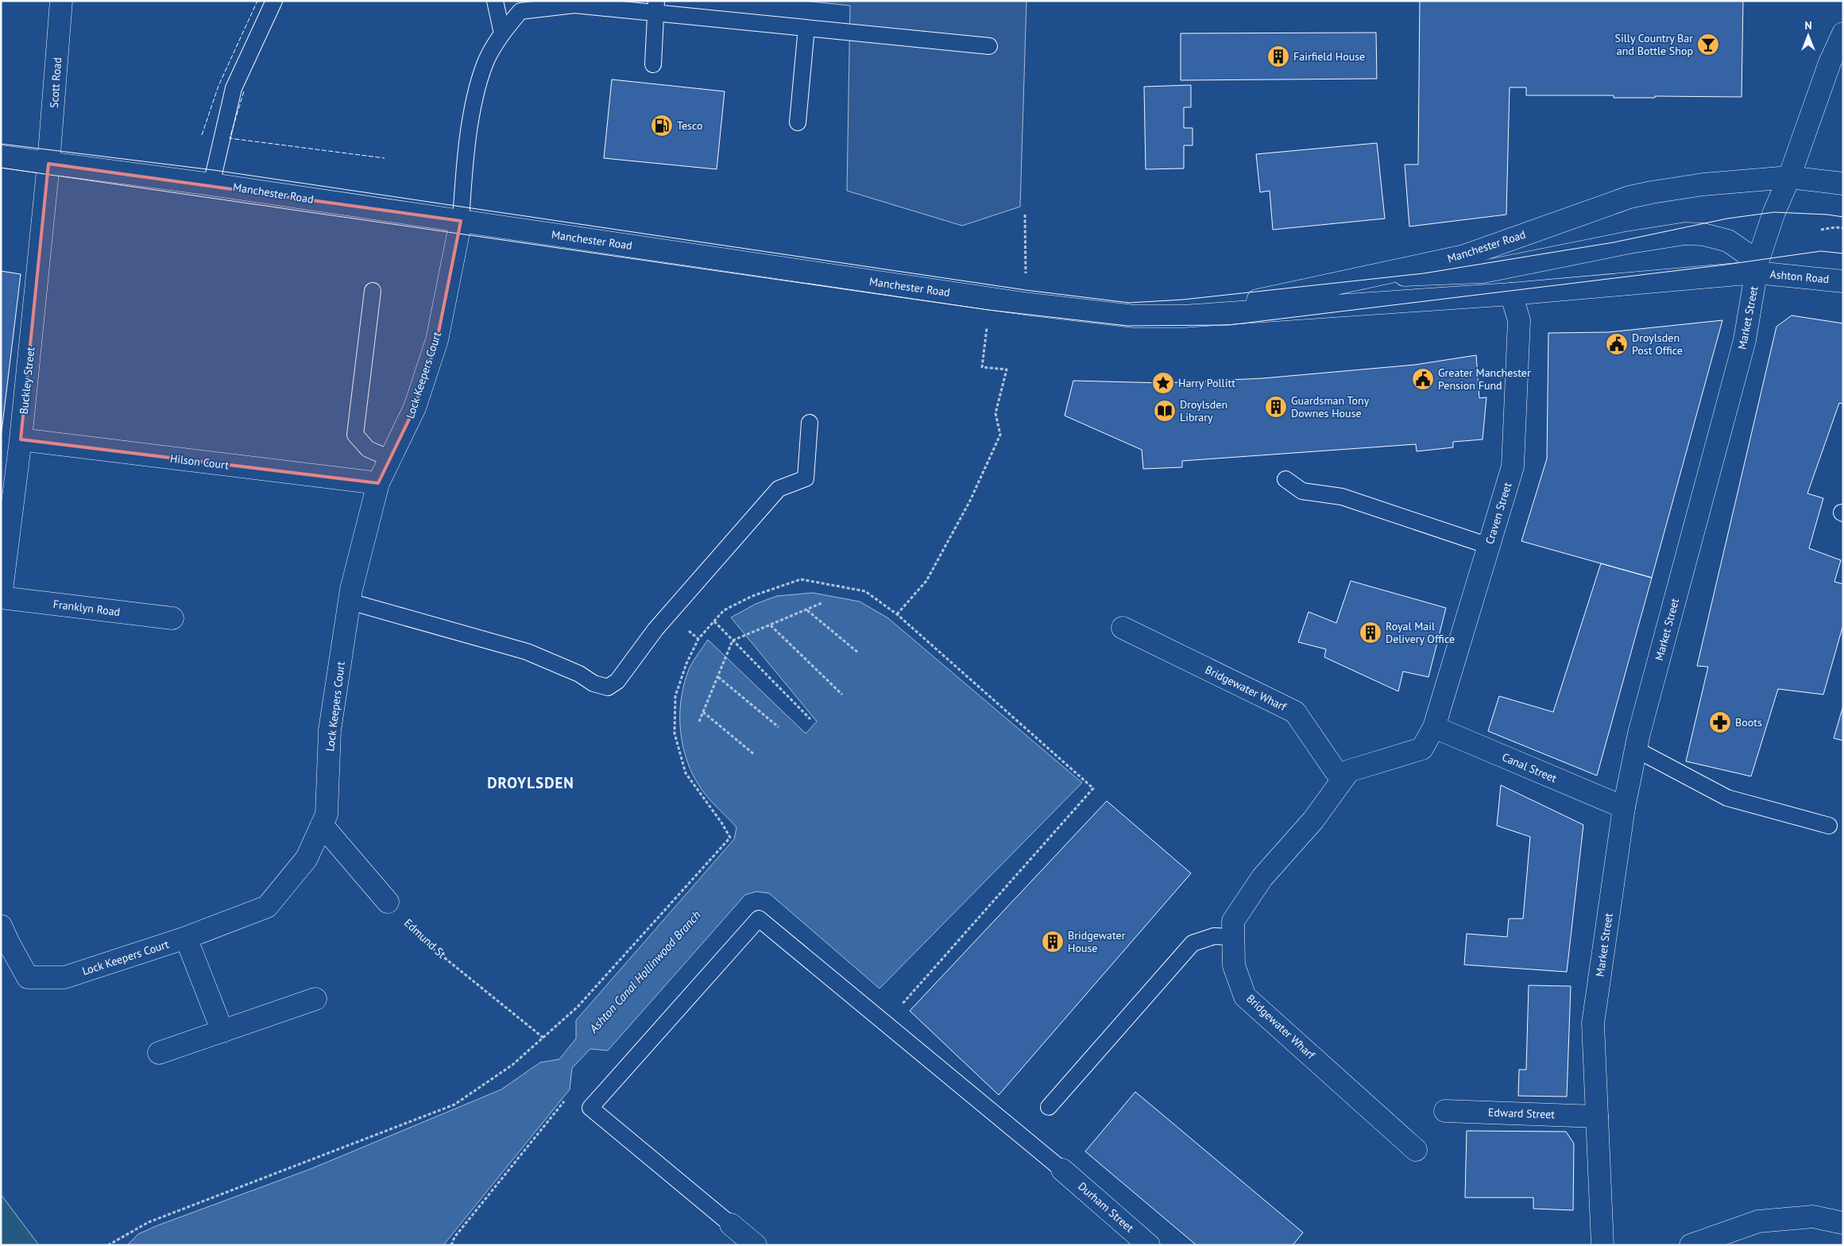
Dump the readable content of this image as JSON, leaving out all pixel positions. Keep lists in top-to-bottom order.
{
  "streets": {
    "street": [
      "Scott Road",
      "Manchester Road",
      "Ashton Road",
      "Market Street",
      "Lock Keepers Court",
      "Buckley Street",
      "Hilson Court",
      "Craven Street",
      "Franklyn Road",
      "Bridgewater Wharf",
      "Canal Street",
      "Edward Street",
      "Durham Street"
    ],
    "path": ["Edmund St"]
  },
  "crossings": [
    ["Scott Road", "Manchester Road"],
    ["Scott Road", "Buckley Street"],
    ["Manchester Road", "Ashton Road"],
    ["Manchester Road", "Market Street"],
    ["Manchester Road", "Lock Keepers Court"],
    ["Manchester Road", "Buckley Street"],
    ["Manchester Road", "Craven Street"],
    ["Ashton Road", "Market Street"],
    ["Market Street", "Canal Street"],
    ["Market Street", "Edward Street"],
    ["Lock Keepers Court", "Hilson Court"],
    ["Buckley Street", "Hilson Court"],
    ["Buckley Street", "Franklyn Road"],
    ["Craven Street", "Bridgewater Wharf"],
    ["Craven Street", "Canal Street"],
    ["Bridgewater Wharf", "Canal Street"]
  ],
  "districts": ["DROYLSDEN"],
  "water": ["Ashton Canal Hollinwood Branch"],
  "places": {
    "bar": ["Silly Country Bar and Bottle Shop"],
    "building": [
      "Fairfield House",
      "Guardsman Tony Downes House",
      "Royal Mail Delivery Office",
      "Bridgewater House"
    ],
    "fuel station": ["Tesco"],
    "public building": ["Droylsden Post Office", "Greater Manchester Pension Fund"],
    "place": ["Harry Pollitt"],
    "library": ["Droylsden Library"],
    "pharmacy": ["Boots"]
  },
  "north": "top"
}
